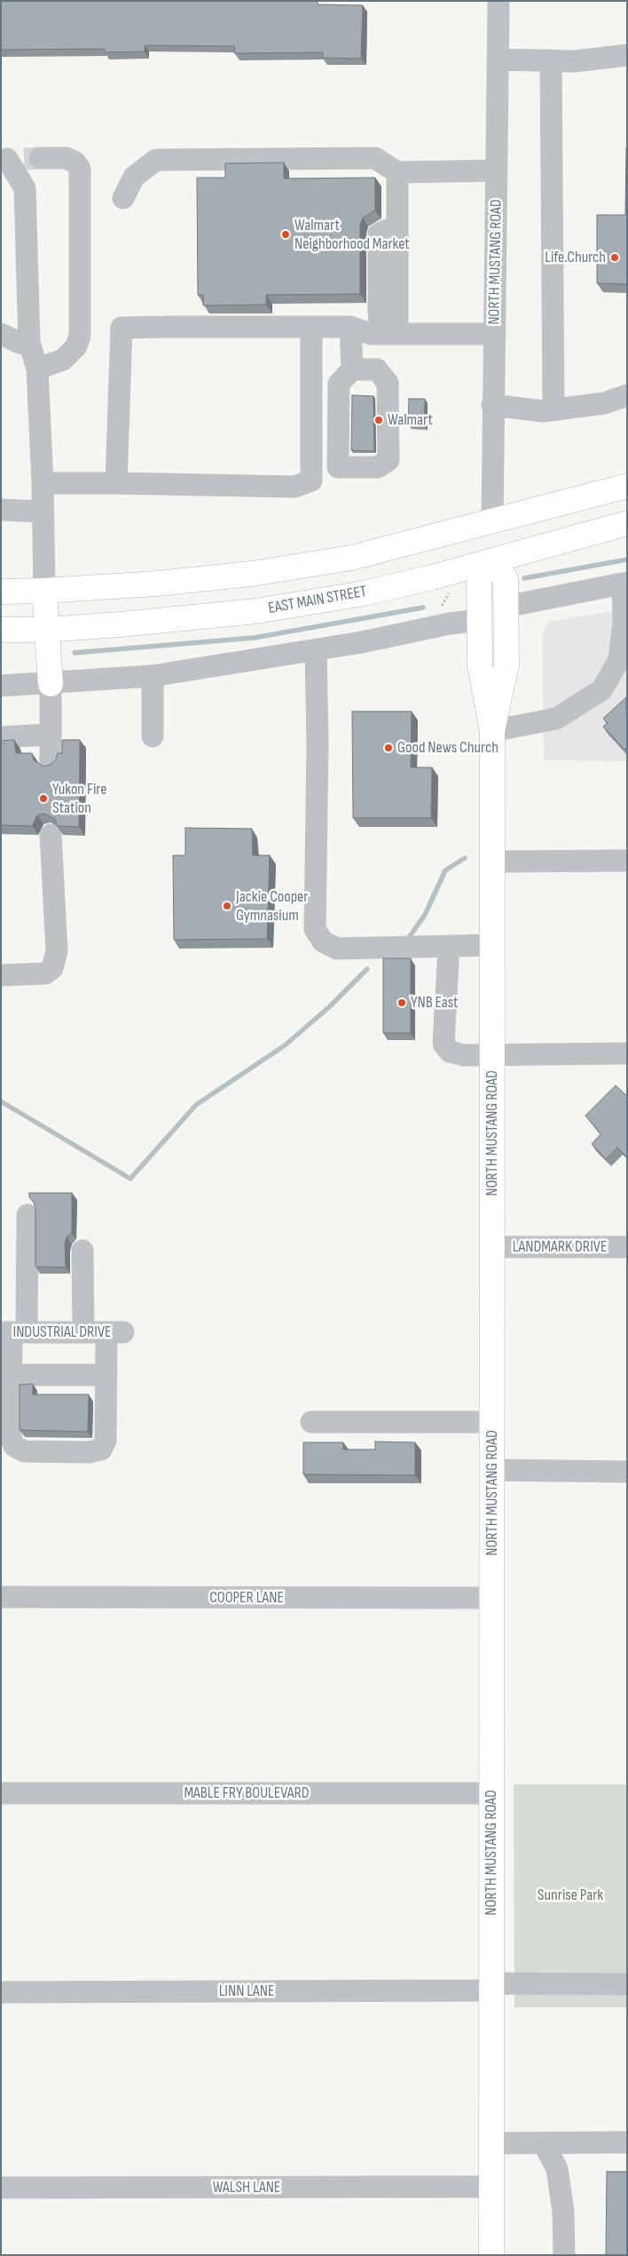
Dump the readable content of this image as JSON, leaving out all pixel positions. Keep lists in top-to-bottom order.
{
  "streets": {
    "main road": ["NORTH MUSTANG ROAD", "EAST MAIN STREET"],
    "street": [
      "LANDMARK DRIVE",
      "INDUSTRIAL DRIVE",
      "COOPER LANE",
      "MABLE FRY BOULEVARD",
      "LINN LANE",
      "WALSH LANE"
    ]
  },
  "crossings": [
    ["NORTH MUSTANG ROAD", "EAST MAIN STREET"],
    ["NORTH MUSTANG ROAD", "LANDMARK DRIVE"],
    ["NORTH MUSTANG ROAD", "COOPER LANE"],
    ["NORTH MUSTANG ROAD", "MABLE FRY BOULEVARD"],
    ["NORTH MUSTANG ROAD", "LINN LANE"],
    ["NORTH MUSTANG ROAD", "WALSH LANE"]
  ],
  "parks": ["Sunrise Park"],
  "places": [
    "Walmart Neighborhood Market",
    "Life.Church",
    "Walmart",
    "Good News Church",
    "Yukon Fire Station",
    "Jackie Cooper Gymnasium",
    "YNB East"
  ]
}
